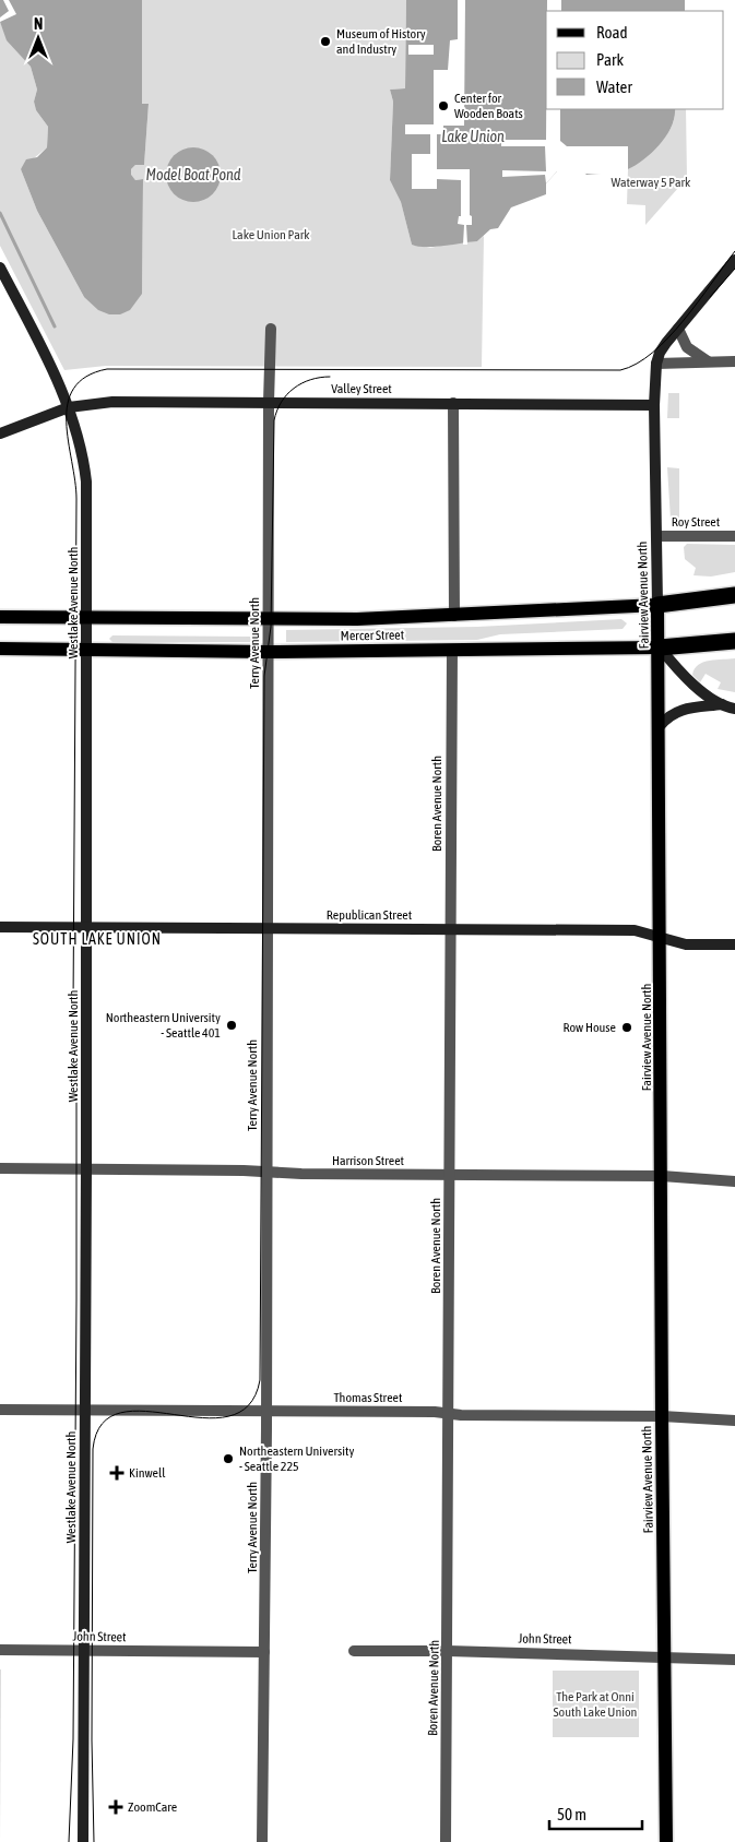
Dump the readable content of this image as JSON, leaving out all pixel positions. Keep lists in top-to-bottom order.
{
  "streets": {
    "main road": [
      "Valley Street",
      "Fairview Avenue North",
      "Westlake Avenue North",
      "Mercer Street",
      "Republican Street"
    ],
    "street": [
      "Roy Street",
      "Terry Avenue North",
      "Boren Avenue North",
      "Harrison Street",
      "Thomas Street",
      "John Street"
    ]
  },
  "crossings": [
    ["Valley Street", "Fairview Avenue North"],
    ["Valley Street", "Westlake Avenue North"],
    ["Valley Street", "Terry Avenue North"],
    ["Roy Street", "Fairview Avenue North"],
    ["Fairview Avenue North", "Mercer Street"],
    ["Fairview Avenue North", "Republican Street"],
    ["Fairview Avenue North", "Harrison Street"],
    ["Fairview Avenue North", "Thomas Street"],
    ["Fairview Avenue North", "John Street"],
    ["Westlake Avenue North", "Mercer Street"],
    ["Westlake Avenue North", "Republican Street"],
    ["Westlake Avenue North", "Harrison Street"],
    ["Westlake Avenue North", "Thomas Street"],
    ["Westlake Avenue North", "John Street"],
    ["Mercer Street", "Terry Avenue North"],
    ["Mercer Street", "Boren Avenue North"],
    ["Terry Avenue North", "Republican Street"],
    ["Terry Avenue North", "Harrison Street"],
    ["Terry Avenue North", "Thomas Street"],
    ["Terry Avenue North", "John Street"],
    ["Boren Avenue North", "Republican Street"],
    ["Boren Avenue North", "Harrison Street"],
    ["Boren Avenue North", "Thomas Street"],
    ["Boren Avenue North", "John Street"]
  ],
  "districts": ["SOUTH LAKE UNION"],
  "water": ["Lake Union", "Model Boat Pond"],
  "parks": ["Waterway 5 Park", "Lake Union Park", "The Park at Onni South Lake Union"],
  "places": {
    "other": [
      "Museum of History and Industry",
      "Center for Wooden Boats",
      "Northeastern University - Seattle 401",
      "Row House",
      "Northeastern University - Seattle 225"
    ],
    "health": ["Kinwell", "ZoomCare"]
  },
  "legend": ["Road", "Park", "Water"],
  "scale_bar": "50 m",
  "north": "top"
}
